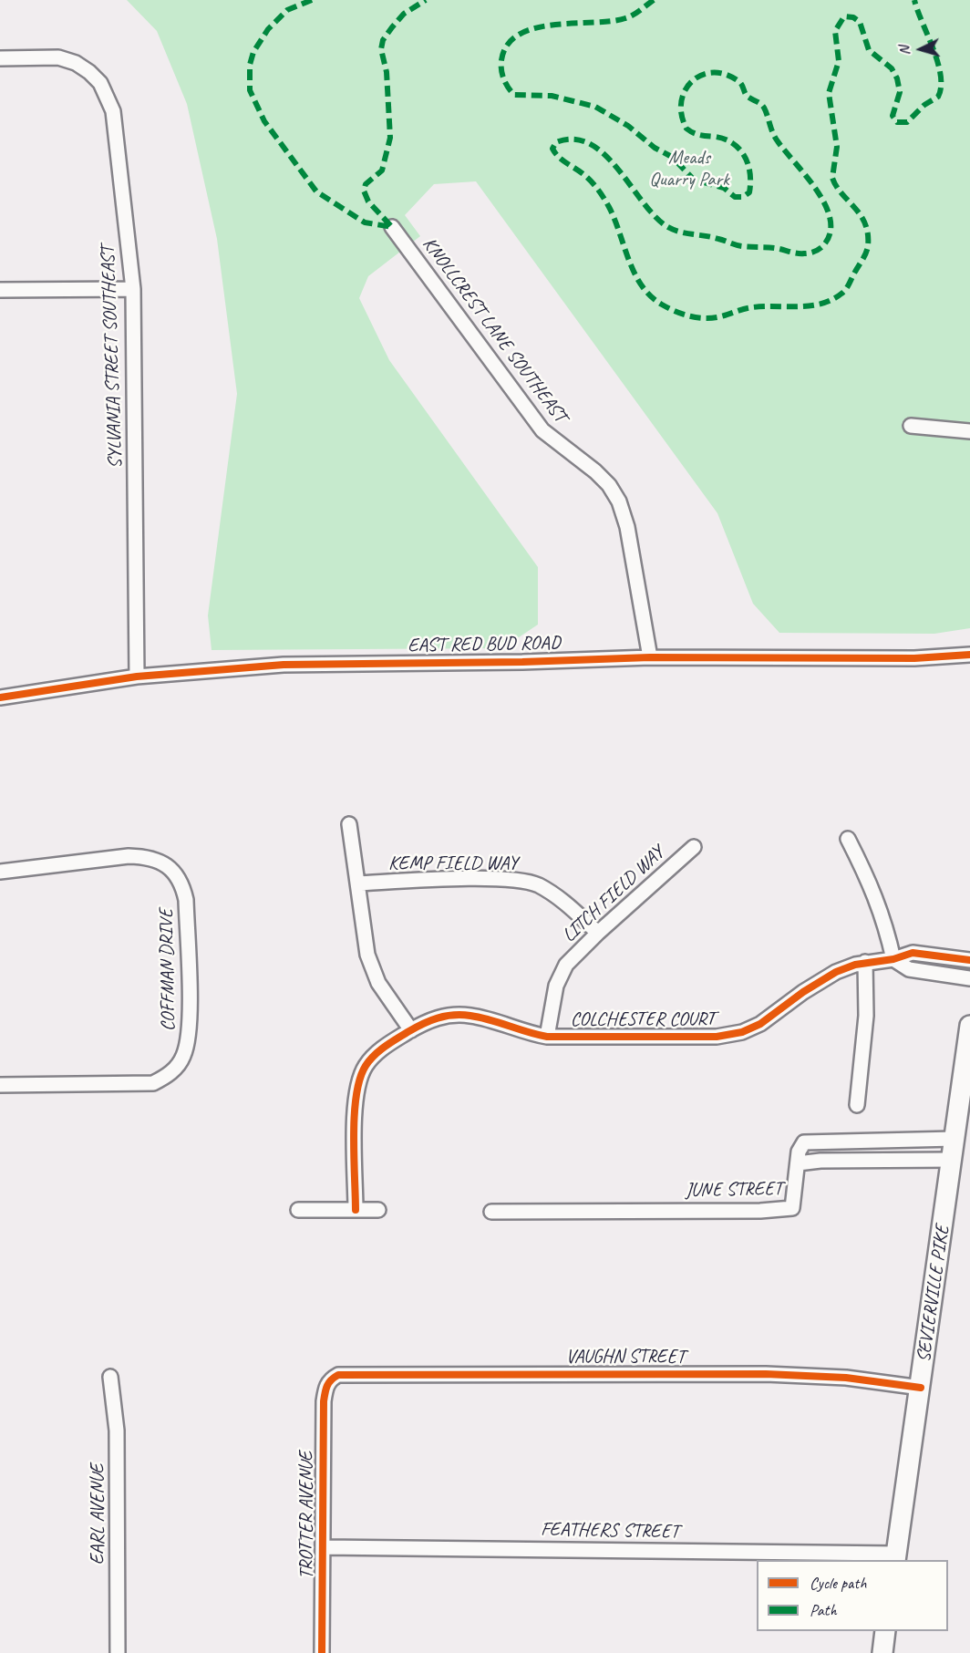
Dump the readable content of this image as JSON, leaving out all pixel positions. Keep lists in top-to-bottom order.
{
  "streets": {
    "street": [
      "KNOLLCREST LANE SOUTHEAST",
      "SYLVANIA STREET SOUTHEAST",
      "EAST RED BUD ROAD",
      "KEMP FIELD WAY",
      "LITCH FIELD WAY",
      "COFFMAN DRIVE",
      "COLCHESTER COURT",
      "JUNE STREET",
      "SEVIERVILLE PIKE",
      "VAUGHN STREET",
      "EARL AVENUE",
      "TROTTER AVENUE",
      "FEATHERS STREET"
    ]
  },
  "crossings": [
    ["KNOLLCREST LANE SOUTHEAST", "EAST RED BUD ROAD"],
    ["SYLVANIA STREET SOUTHEAST", "EAST RED BUD ROAD"],
    ["KEMP FIELD WAY", "LITCH FIELD WAY"],
    ["LITCH FIELD WAY", "COLCHESTER COURT"],
    ["JUNE STREET", "SEVIERVILLE PIKE"],
    ["SEVIERVILLE PIKE", "VAUGHN STREET"],
    ["SEVIERVILLE PIKE", "FEATHERS STREET"],
    ["VAUGHN STREET", "TROTTER AVENUE"],
    ["TROTTER AVENUE", "FEATHERS STREET"]
  ],
  "parks": ["Meads Quarry Park"],
  "legend": ["Cycle path", "Path"],
  "north": "left"
}
